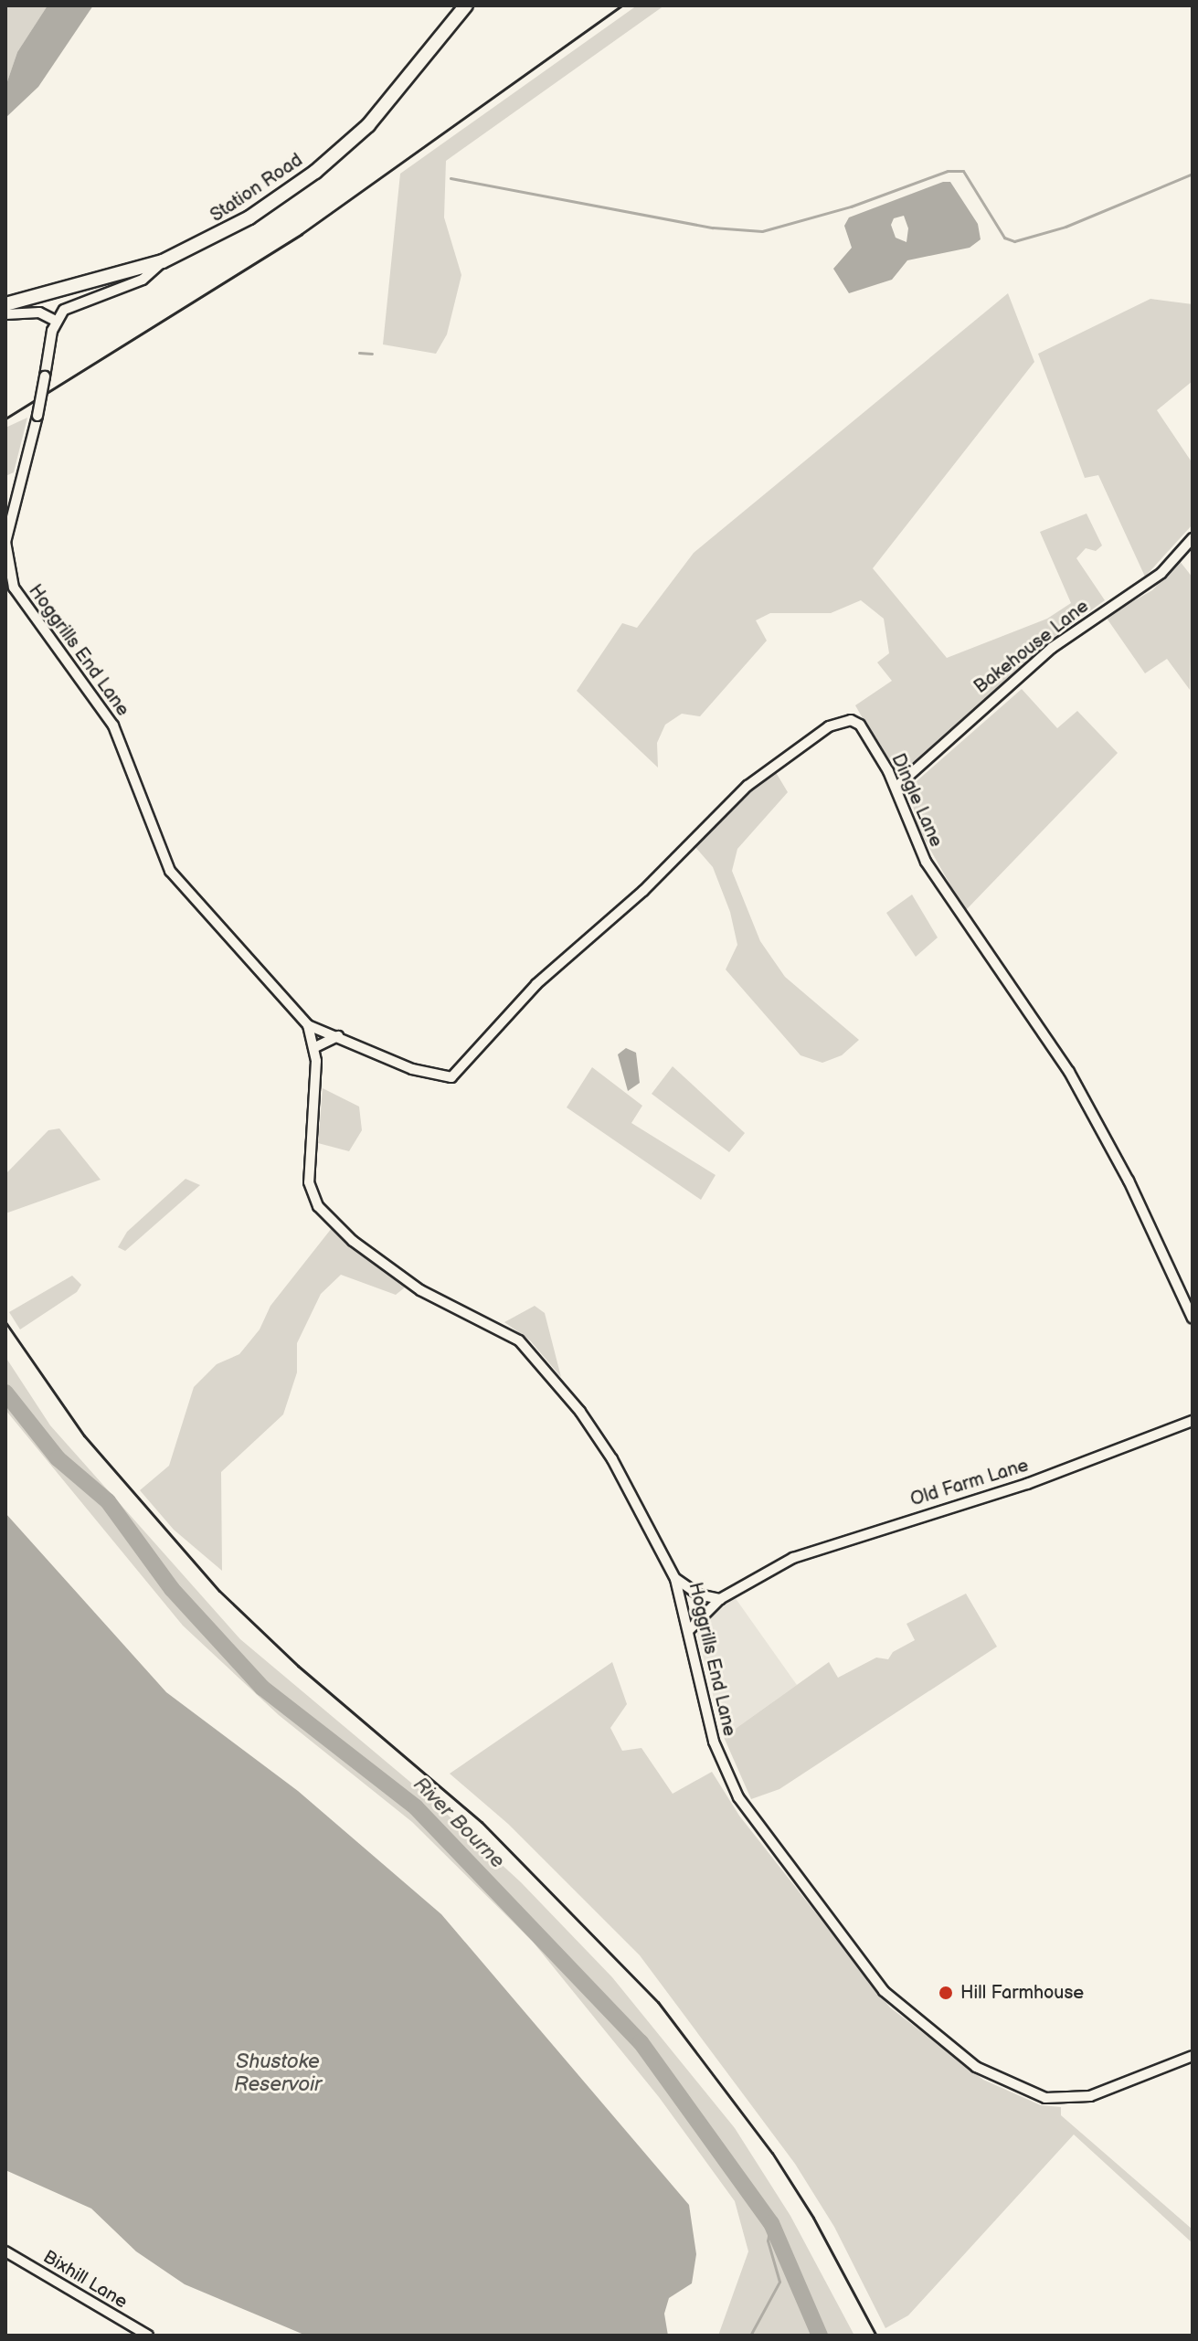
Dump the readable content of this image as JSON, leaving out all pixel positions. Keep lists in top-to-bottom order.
{
  "streets": {
    "street": [
      "Station Road",
      "Bakehouse Lane",
      "Hoggrills End Lane",
      "Dingle Lane",
      "Old Farm Lane",
      "Bixhill Lane"
    ]
  },
  "crossings": [
    ["Bakehouse Lane", "Dingle Lane"],
    ["Hoggrills End Lane", "Dingle Lane"],
    ["Hoggrills End Lane", "Old Farm Lane"]
  ],
  "water": ["River Bourne", "Shustoke Reservoir"],
  "places": ["Hill Farmhouse"]
}
